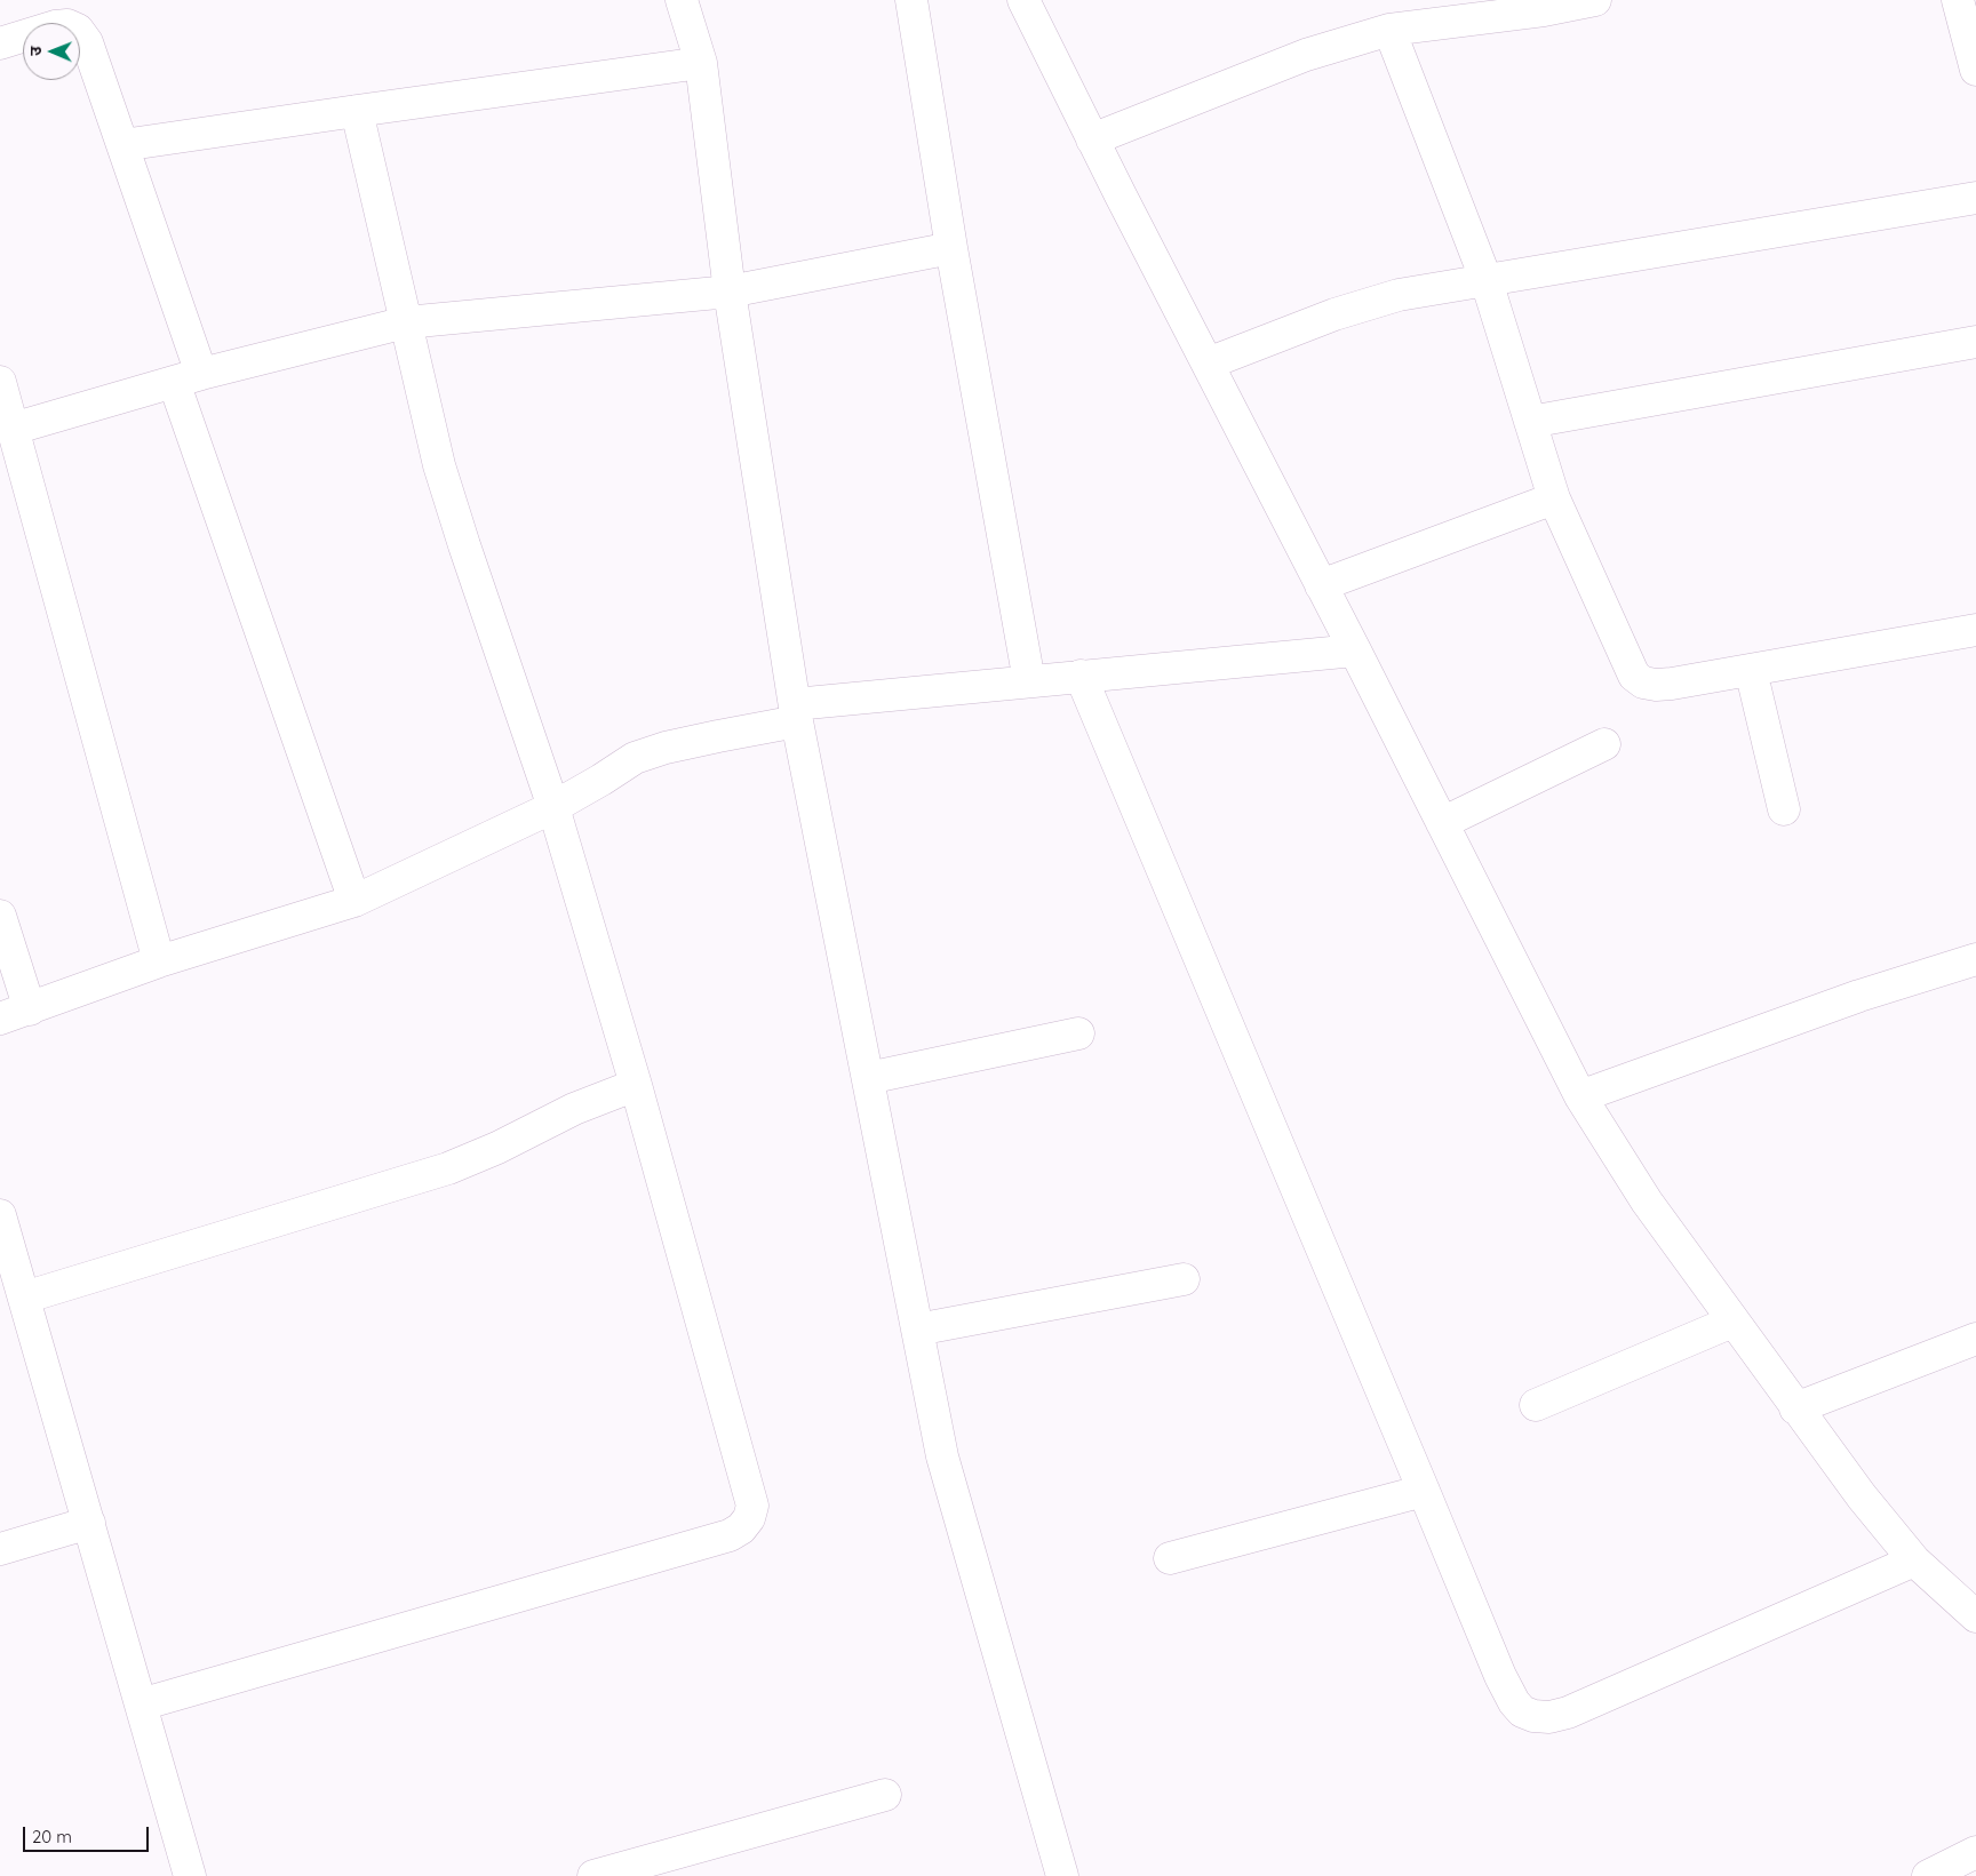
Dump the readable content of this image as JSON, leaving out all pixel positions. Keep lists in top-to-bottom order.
{
  "scale_bar": "20 m",
  "north": "left"
}
